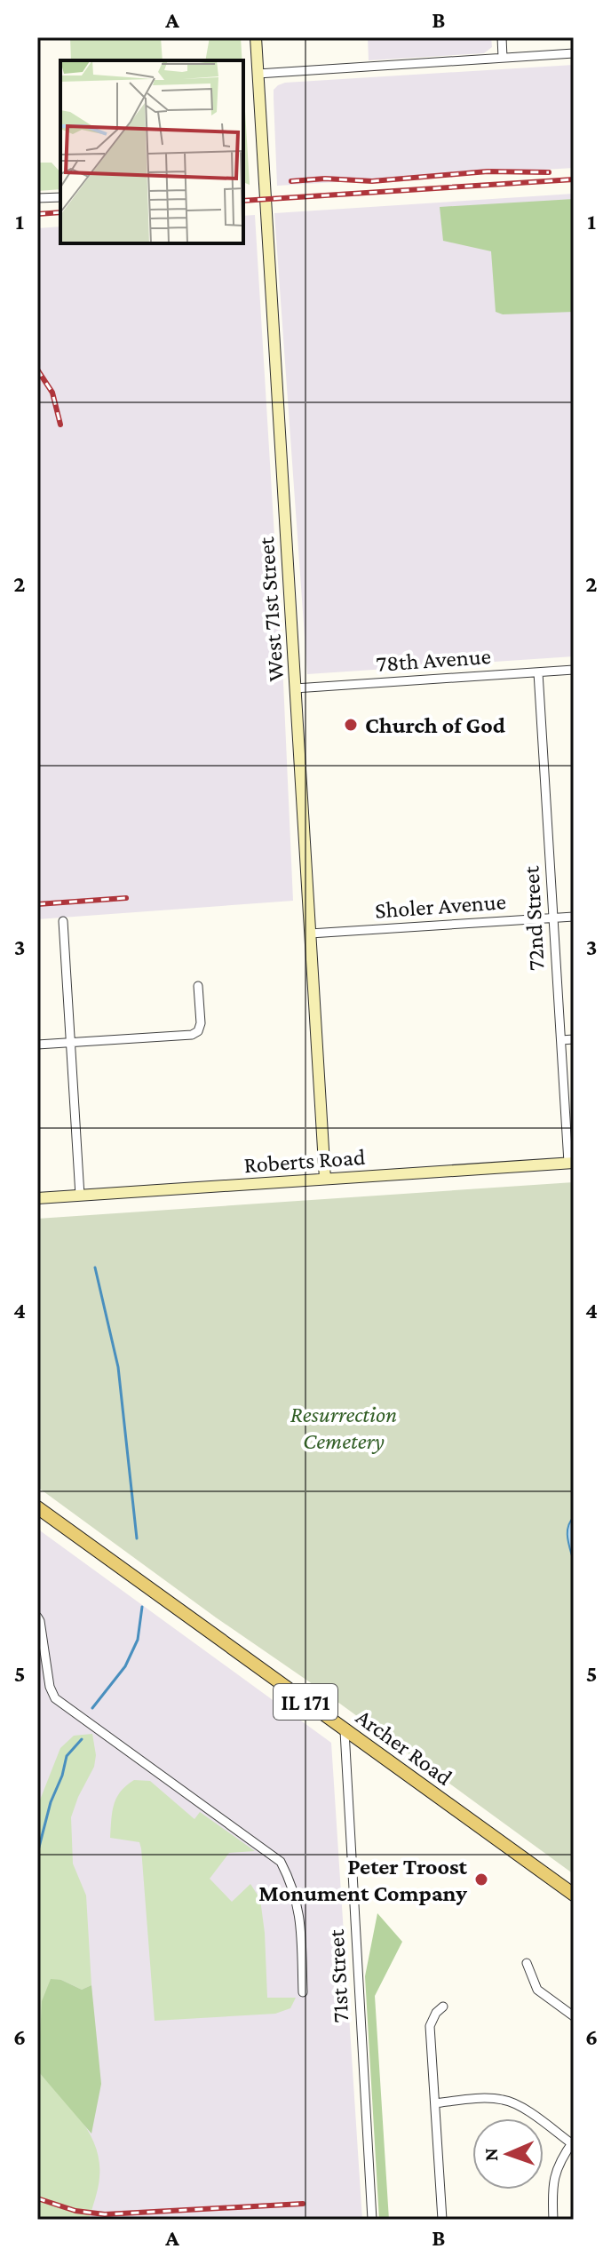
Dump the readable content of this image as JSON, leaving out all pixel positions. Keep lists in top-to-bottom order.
{
  "streets": {
    "main road": ["IL 171", "Archer Road"],
    "street": [
      "West 71st Street",
      "78th Avenue",
      "Sholer Avenue",
      "72nd Street",
      "Roberts Road",
      "71st Street"
    ]
  },
  "crossings": [
    ["West 71st Street", "78th Avenue"],
    ["West 71st Street", "Sholer Avenue"],
    ["West 71st Street", "Roberts Road"],
    ["78th Avenue", "72nd Street"],
    ["Sholer Avenue", "72nd Street"],
    ["72nd Street", "Roberts Road"],
    ["Archer Road", "71st Street"]
  ],
  "parks": ["Resurrection Cemetery"],
  "places": ["Church of God", "Peter Troost Monument Company"],
  "north": "left",
  "grid": {
    "columns": ["A", "B"],
    "rows": [
      "1",
      "2",
      "3",
      "4",
      "5",
      "6"
    ]
  }
}
